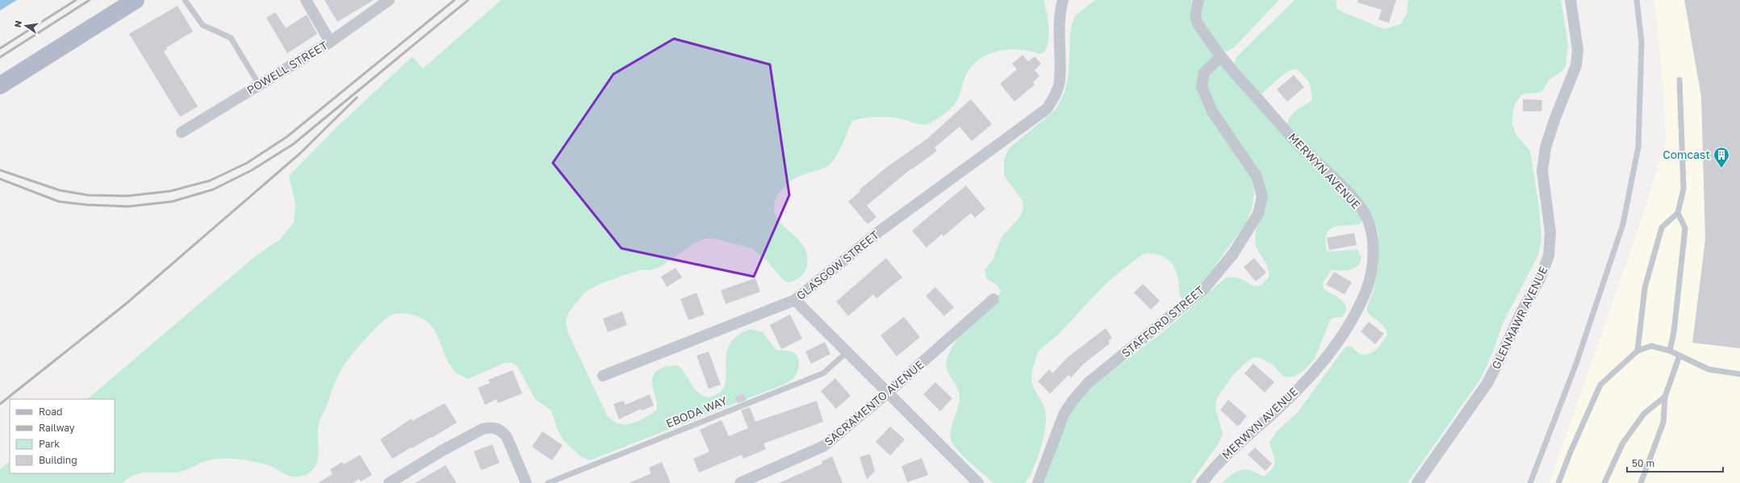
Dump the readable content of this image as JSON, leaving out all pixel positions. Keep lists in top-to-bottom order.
{
  "streets": {
    "street": [
      "POWELL STREET",
      "MERWYN AVENUE",
      "GLASGOW STREET",
      "GLENMAWR AVENUE",
      "STAFFORD STREET",
      "SACRAMENTO AVENUE"
    ],
    "lane": ["EBODA WAY"]
  },
  "crossings": [
    ["MERWYN AVENUE", "STAFFORD STREET"]
  ],
  "places": {
    "building": ["Comcast"]
  },
  "legend": [
    "Road",
    "Railway",
    "Park",
    "Building"
  ],
  "scale_bar": "50 m",
  "north": "left"
}
